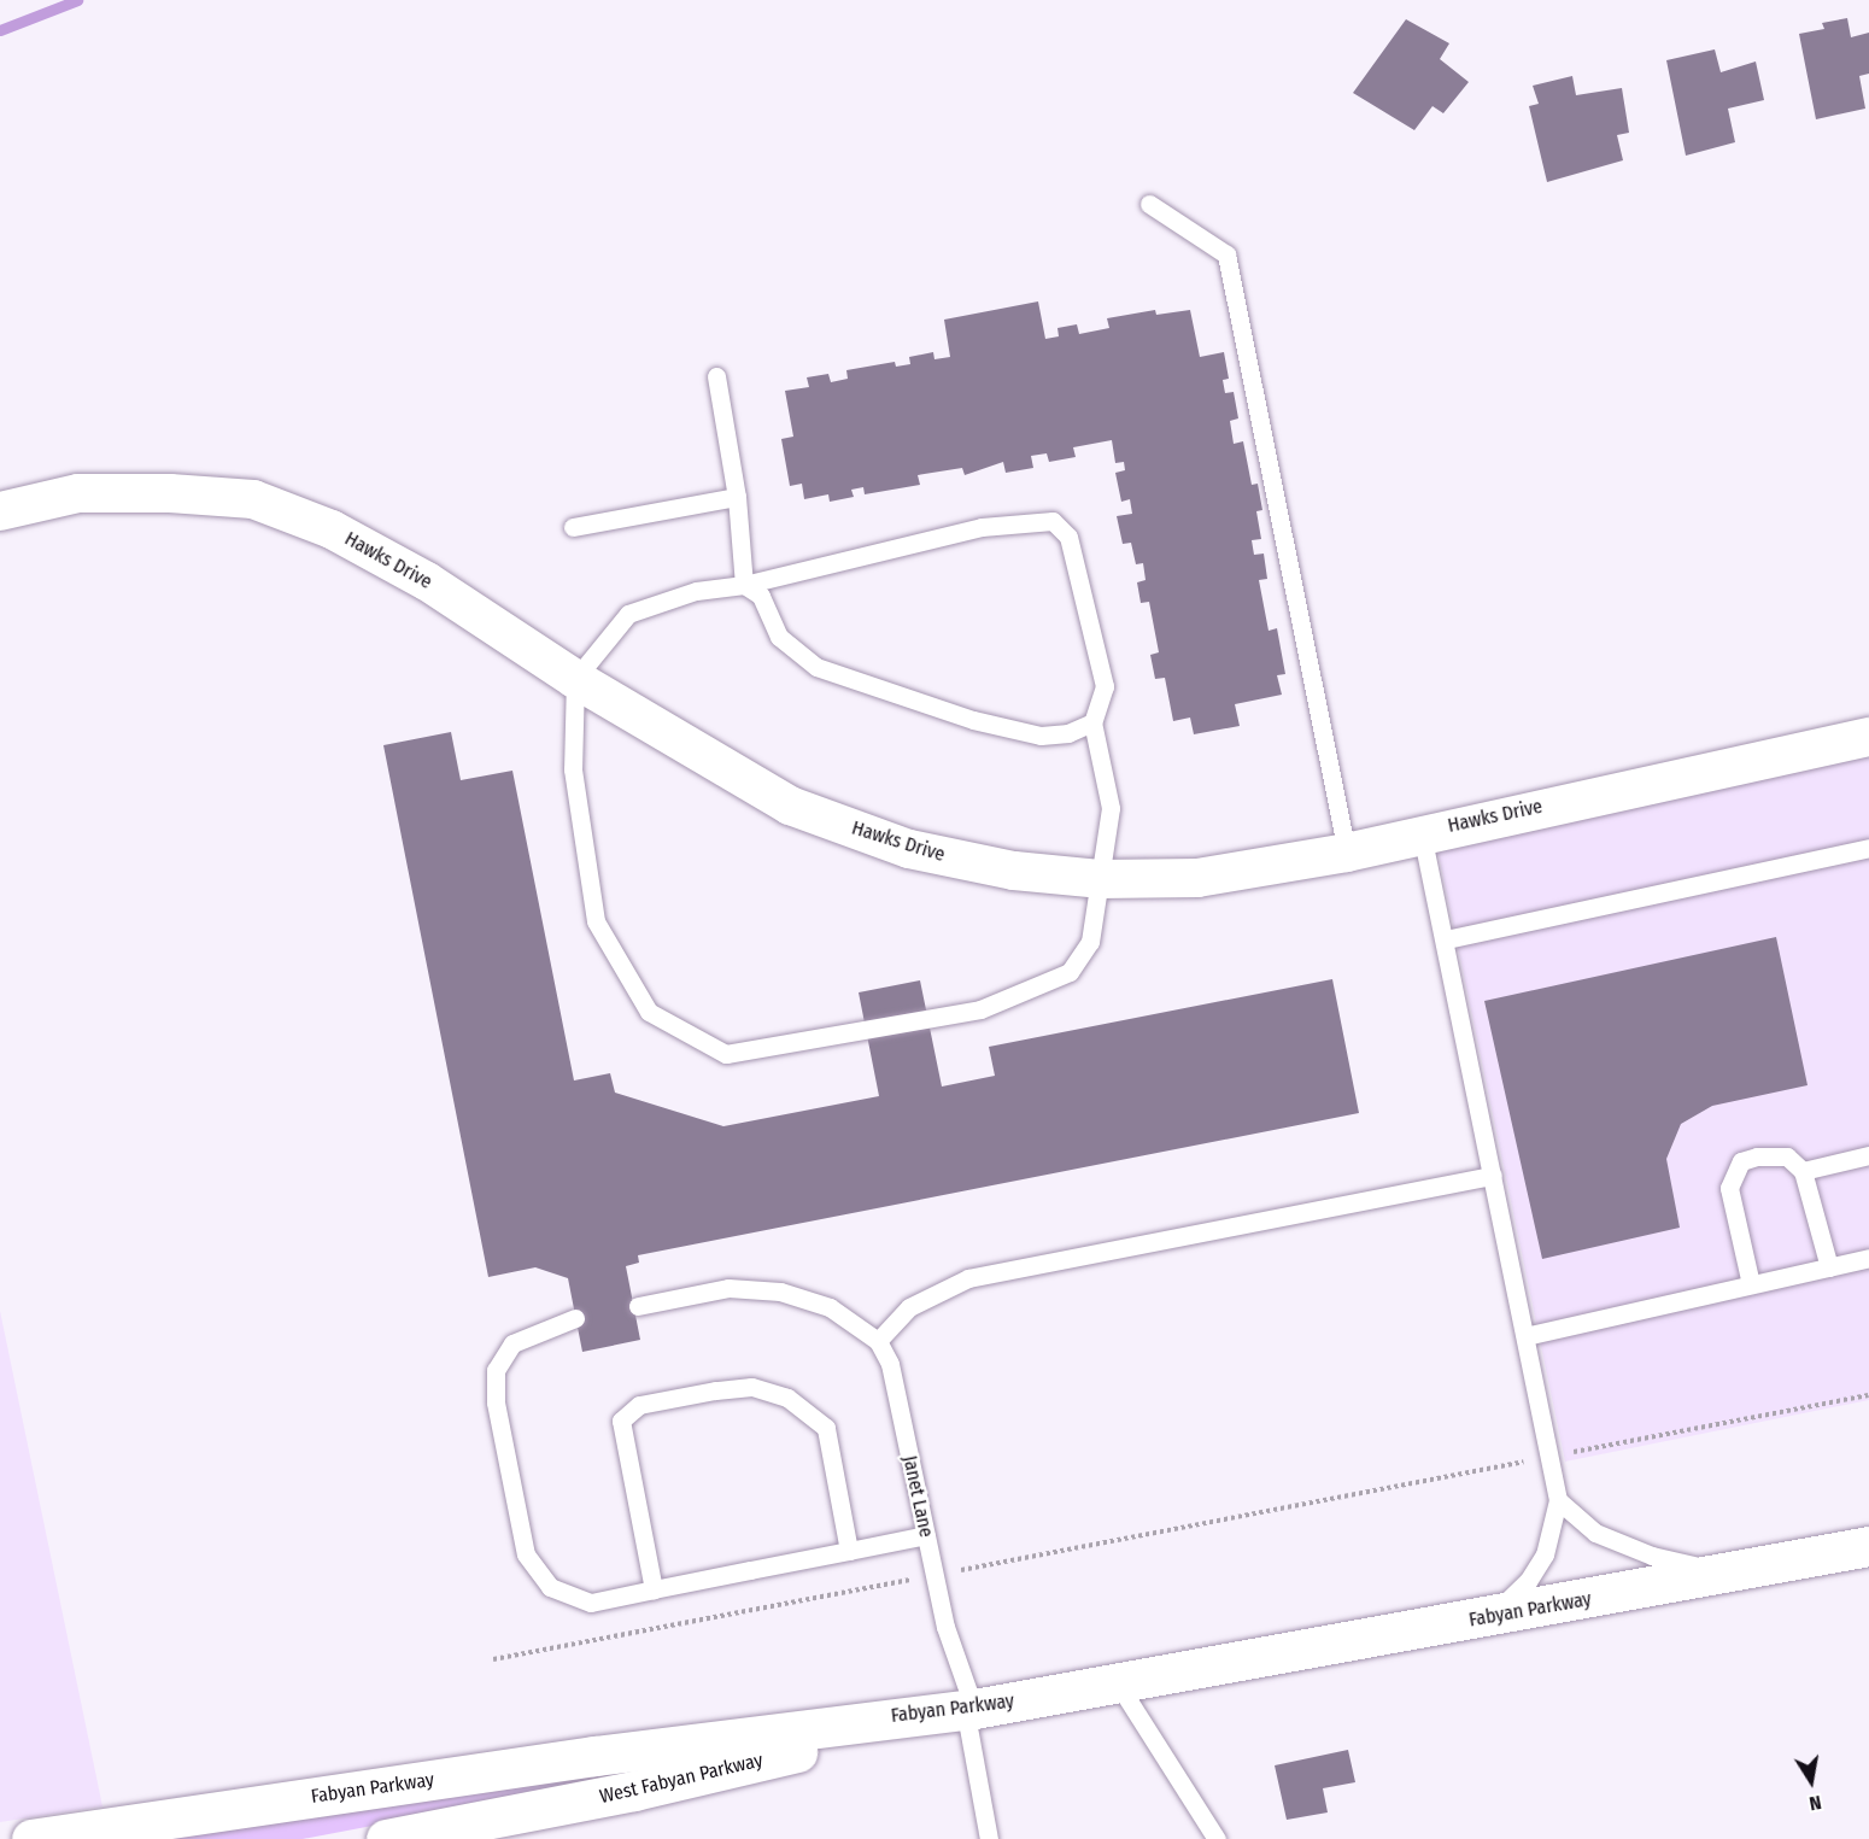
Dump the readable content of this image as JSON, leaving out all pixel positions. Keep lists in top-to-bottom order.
{
  "streets": {
    "main road": ["Fabyan Parkway", "West Fabyan Parkway"],
    "street": ["Hawks Drive"],
    "lane": ["Janet Lane"]
  },
  "crossings": [
    ["Janet Lane", "Fabyan Parkway"],
    ["Janet Lane", "West Fabyan Parkway"],
    ["Fabyan Parkway", "West Fabyan Parkway"]
  ],
  "north": "bottom"
}
